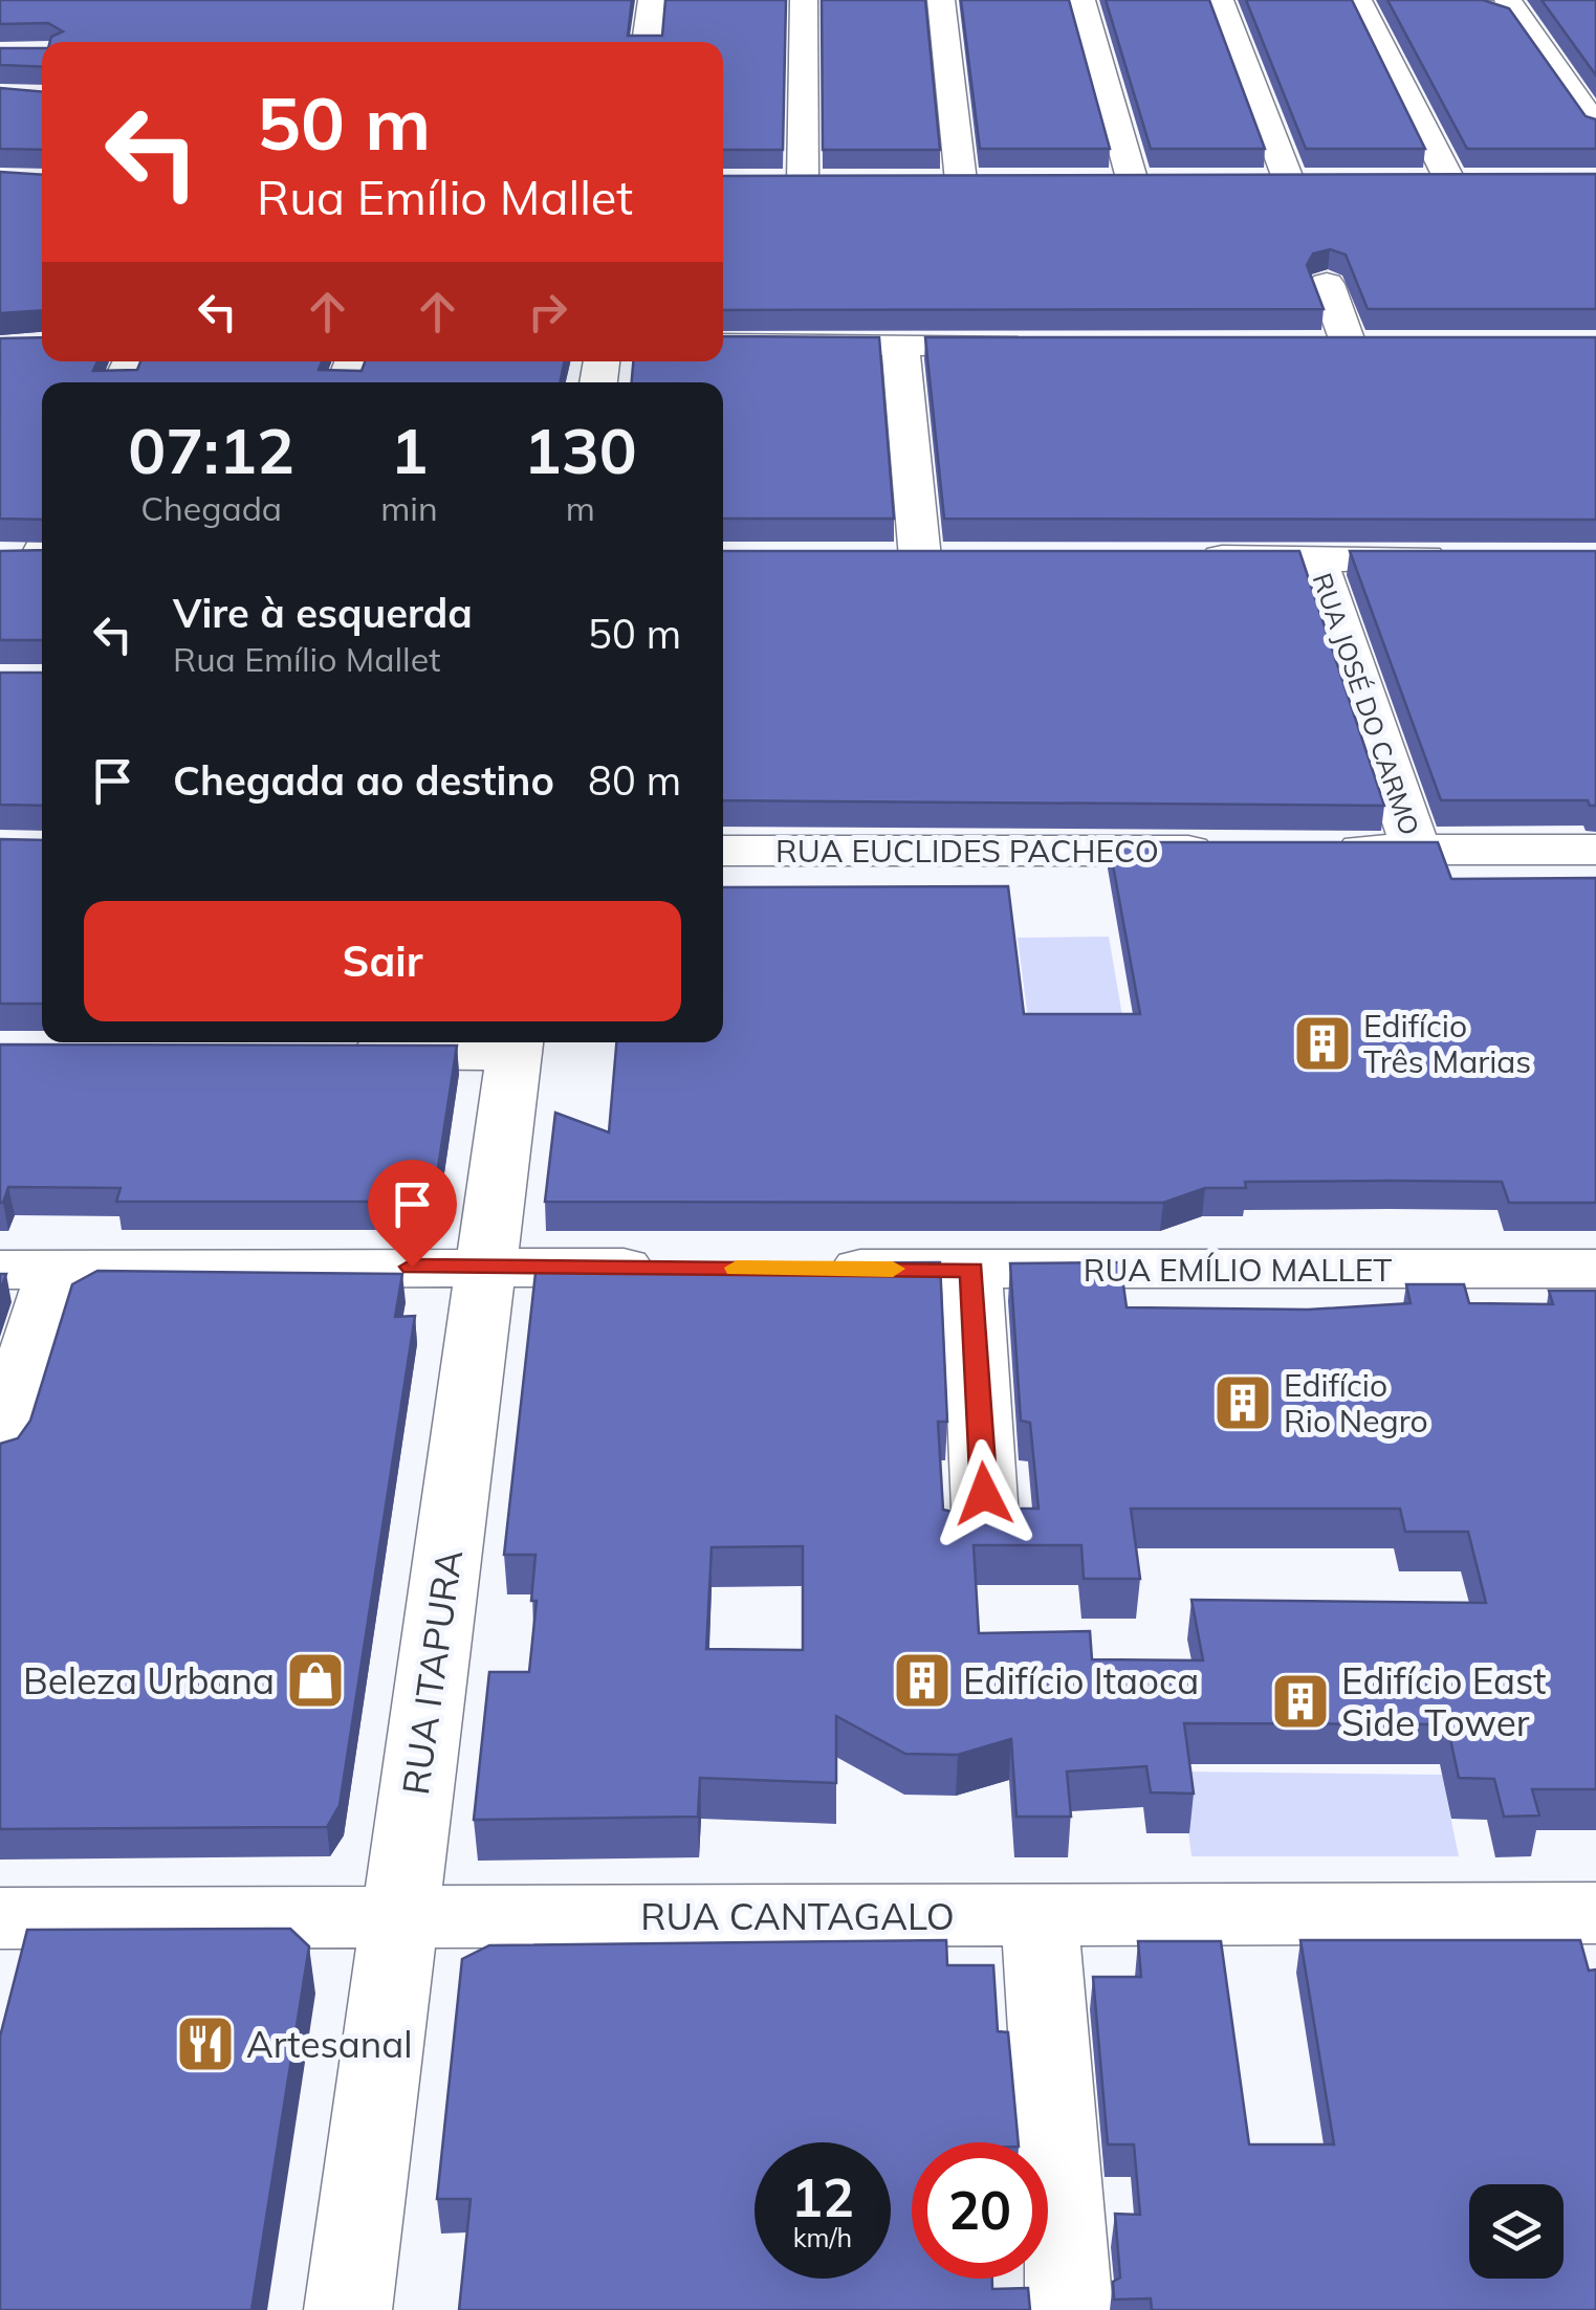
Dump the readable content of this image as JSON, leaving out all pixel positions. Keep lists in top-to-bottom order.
{
  "streets": {
    "street": [
      "RUA JOSÉ DO CARMO",
      "RUA EUCLIDES PACHECO",
      "RUA EMÍLIO MALLET",
      "RUA ITAPURA",
      "RUA CANTAGALO"
    ]
  },
  "crossings": [
    ["RUA ITAPURA", "RUA CANTAGALO"]
  ],
  "places": {
    "building": [
      "Edifício Três Marias",
      "Edifício Rio Negro",
      "Edifício Itaoca",
      "Edifício East Side Tower"
    ],
    "shop": ["Beleza Urbana"],
    "restaurant": ["Artesanal"]
  },
  "page": {
    "turn": ["50 m", "Rua Emílio Mallet"],
    "eta": [
      "07:12",
      "Chegada",
      "1",
      "min",
      "130",
      "m"
    ],
    "list": [
      {
        "name": "Vire à esquerda",
        "note": "Rua Emílio Mallet",
        "value": "50 m"
      },
      {
        "name": "Chegada ao destino",
        "value": "80 m"
      }
    ],
    "buttons": "Sair",
    "speed": "12 km/h",
    "limit": "20"
  }
}
